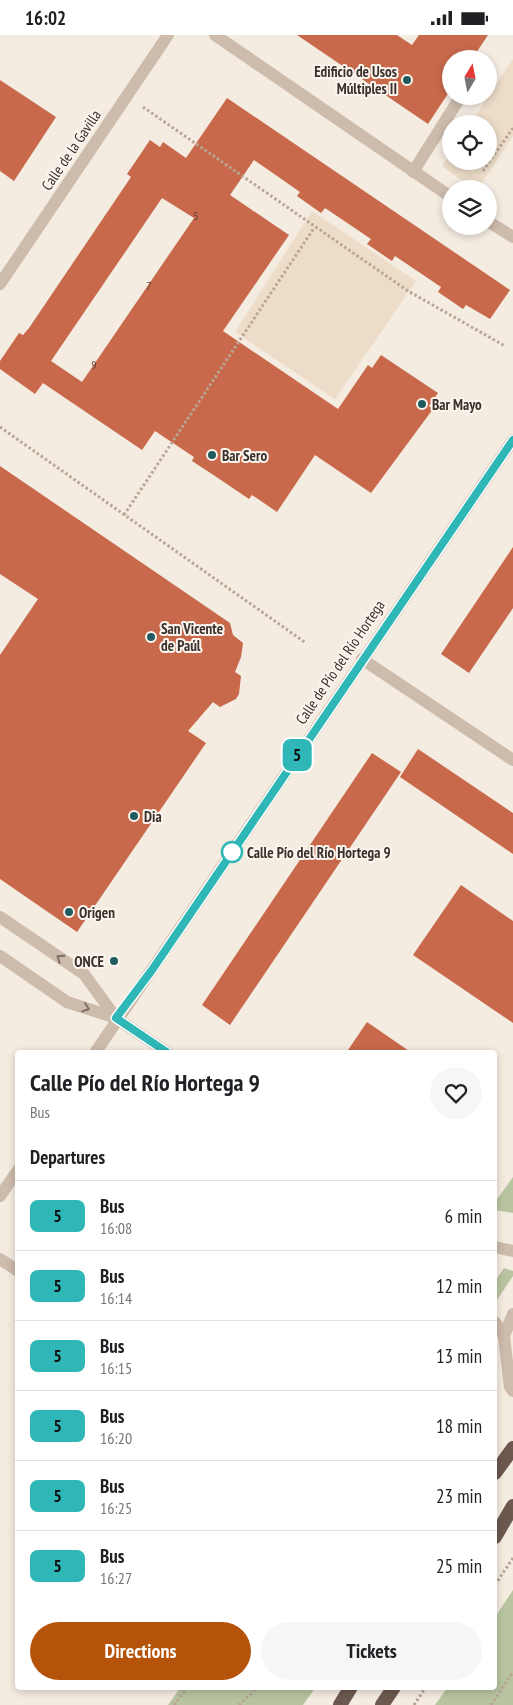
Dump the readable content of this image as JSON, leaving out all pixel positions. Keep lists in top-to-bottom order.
{
  "streets": {
    "street": ["Calle de la Gavilla", "Calle de Pío del Río Hortega"]
  },
  "places": [
    "Edificio de Usos Múltiples II",
    "Bar Mayo",
    "Bar Sero",
    "San Vicente de Paúl",
    "Dia",
    "Calle Pío del Río Hortega 9",
    "Origen",
    "ONCE"
  ],
  "lines": ["bus line 5"],
  "house_numbers": ["5", "7", "9"],
  "north": "top",
  "page": {
    "status": "16:02",
    "on_map": "5",
    "heading": [
      ["Calle Pío del Río Hortega 9", "Bus"],
      "Departures"
    ],
    "list": [
      {
        "mark": "5",
        "name": "Bus",
        "note": "16:08",
        "value": "6 min"
      },
      {
        "mark": "5",
        "name": "Bus",
        "note": "16:14",
        "value": "12 min"
      },
      {
        "mark": "5",
        "name": "Bus",
        "note": "16:15",
        "value": "13 min"
      },
      {
        "mark": "5",
        "name": "Bus",
        "note": "16:20",
        "value": "18 min"
      },
      {
        "mark": "5",
        "name": "Bus",
        "note": "16:25",
        "value": "23 min"
      },
      {
        "mark": "5",
        "name": "Bus",
        "note": "16:27",
        "value": "25 min"
      }
    ],
    "buttons": ["Directions", "Tickets"]
  }
}
